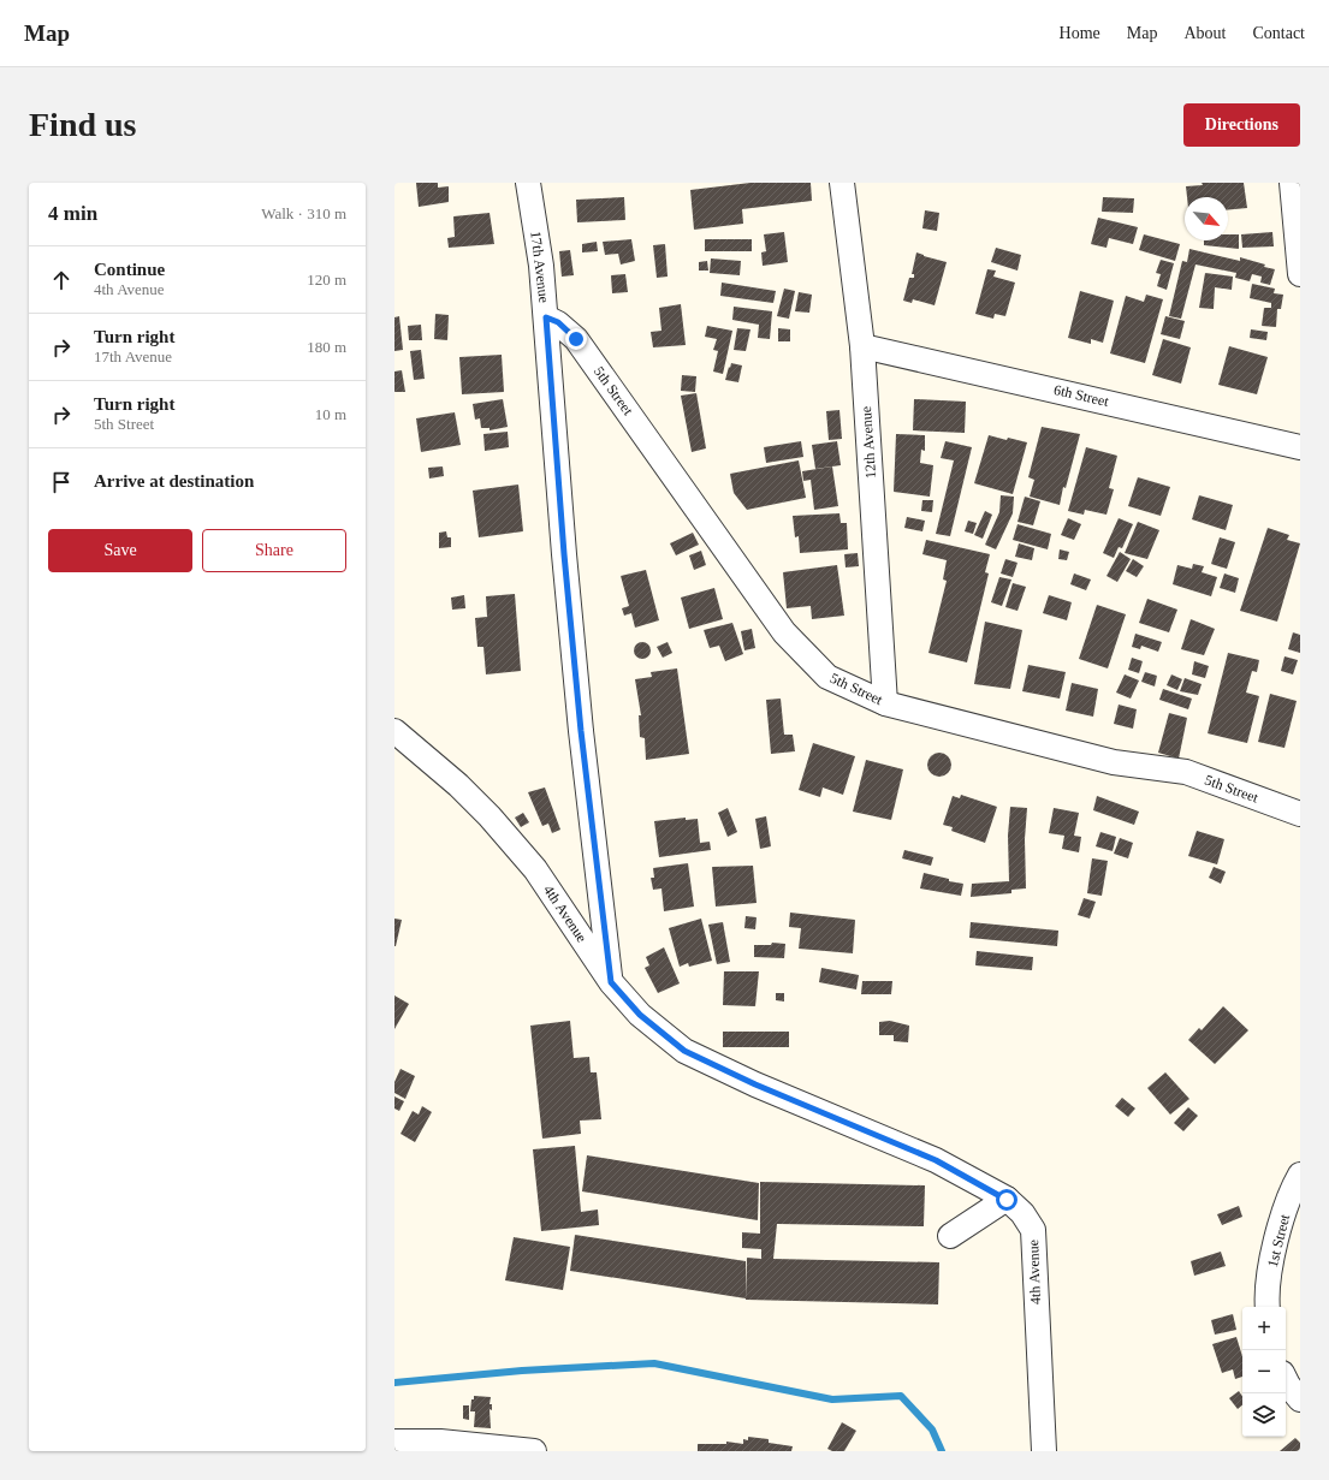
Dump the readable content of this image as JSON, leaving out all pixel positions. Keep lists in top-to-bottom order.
{
  "streets": {
    "street": [
      "17th Avenue",
      "5th Street",
      "6th Street",
      "12th Avenue",
      "4th Avenue",
      "1st Street"
    ]
  },
  "crossings": [
    ["17th Avenue", "5th Street"],
    ["17th Avenue", "4th Avenue"],
    ["5th Street", "12th Avenue"],
    ["6th Street", "12th Avenue"]
  ],
  "north": "bottom right",
  "page": {
    "header": "Map",
    "nav": [
      "Home",
      "Map",
      "About",
      "Contact"
    ],
    "buttons": [
      "Directions",
      ["Save", "Share"]
    ],
    "title": "Find us",
    "heading": ["4 min", "Walk · 310 m"],
    "list": [
      ["Continue", "4th Avenue", "120 m"],
      ["Turn right", "17th Avenue", "180 m"],
      ["Turn right", "5th Street", "10 m"],
      "Arrive at destination"
    ],
    "map_buttons": ["+", "−"]
  }
}
